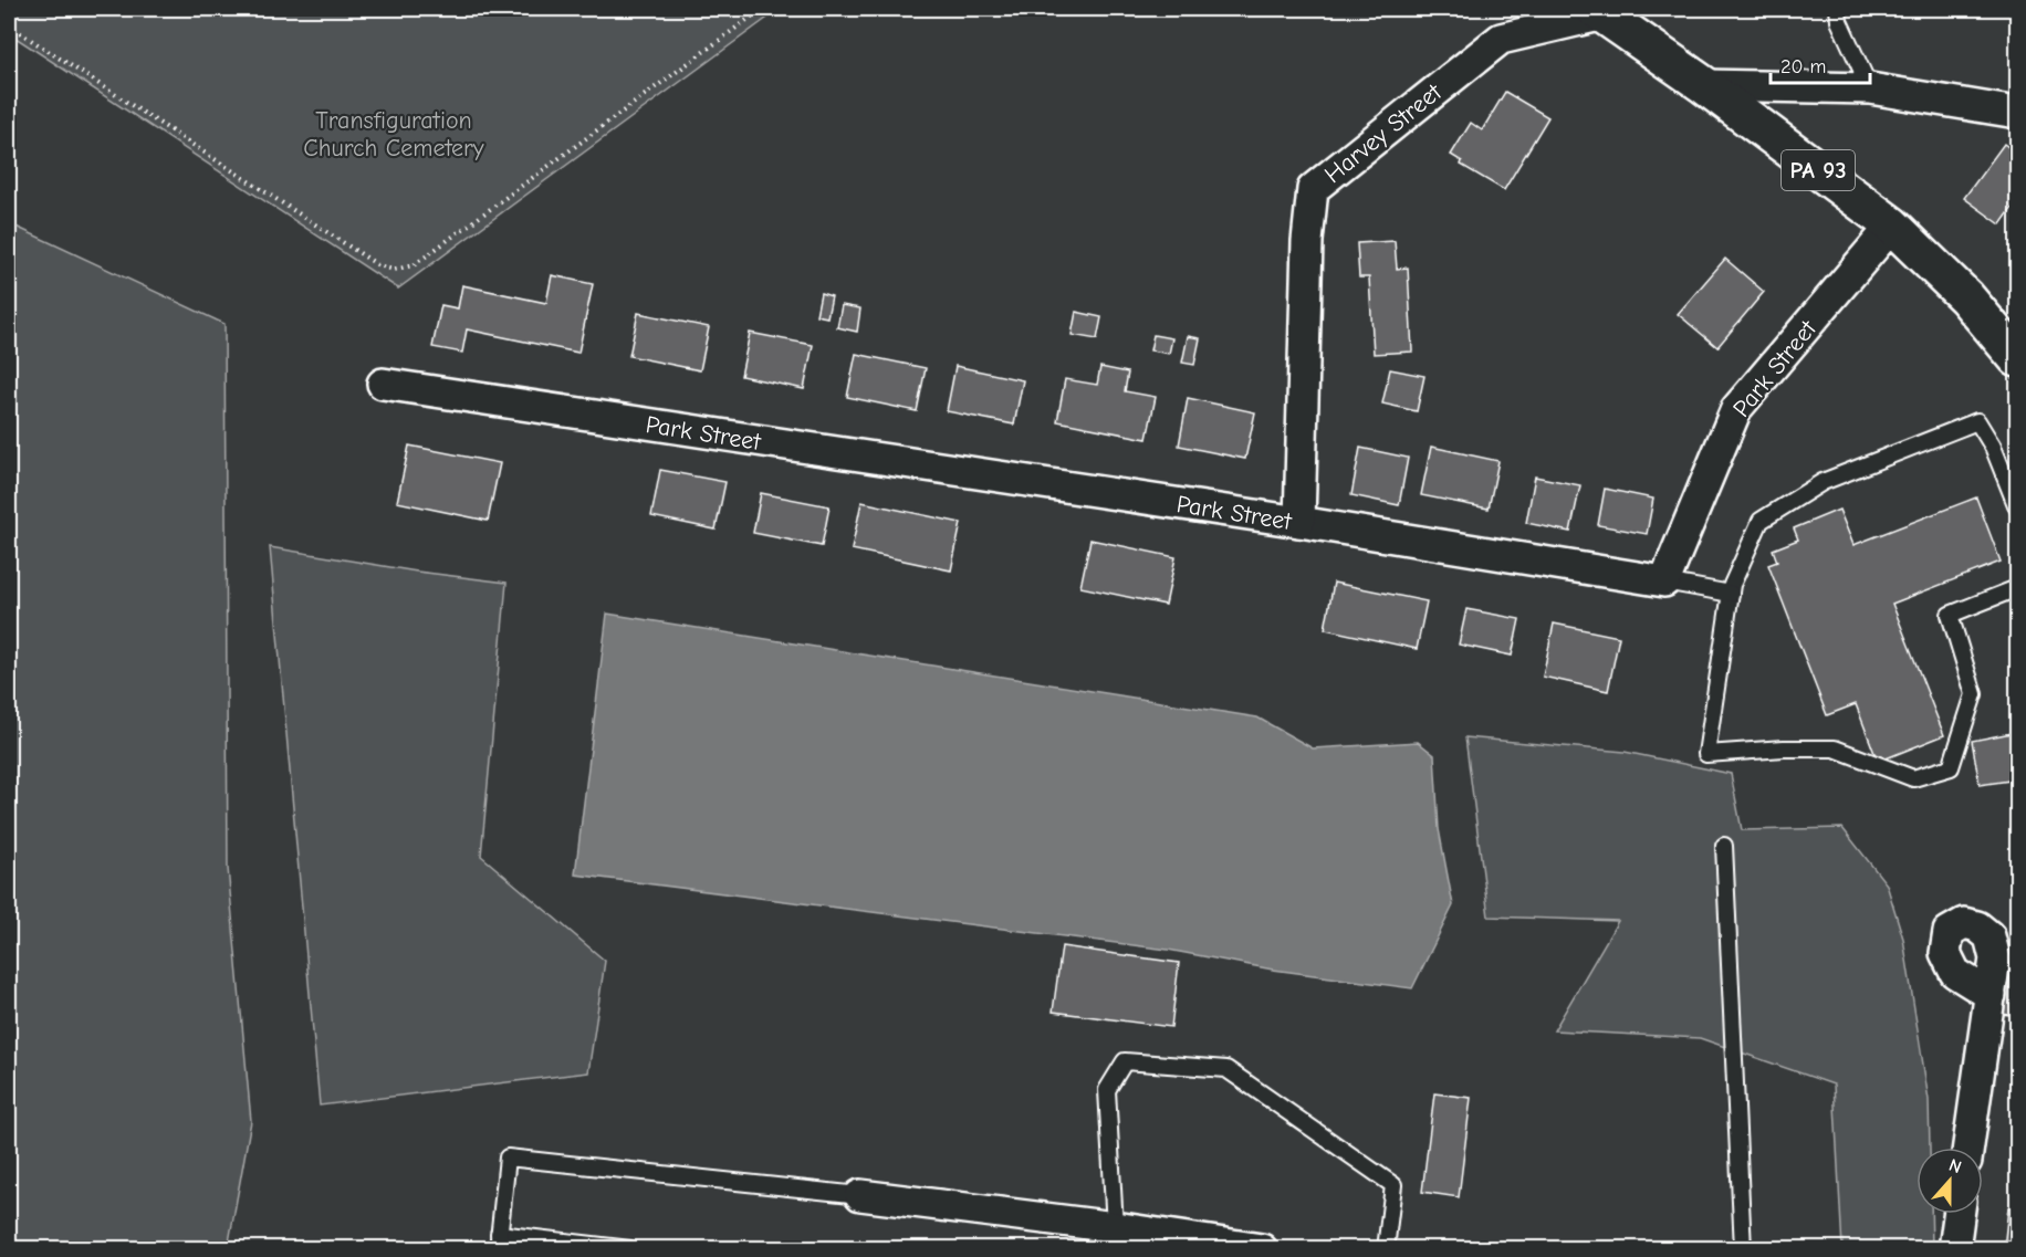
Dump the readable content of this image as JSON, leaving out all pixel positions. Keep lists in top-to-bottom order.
{
  "streets": {
    "highway": ["PA 93"],
    "street": ["Harvey Street", "Park Street"]
  },
  "crossings": [
    ["Harvey Street", "PA 93"],
    ["Harvey Street", "Park Street"],
    ["PA 93", "Park Street"]
  ],
  "parks": ["Transfiguration Church Cemetery"],
  "scale_bar": "20 m",
  "north": "top"
}
